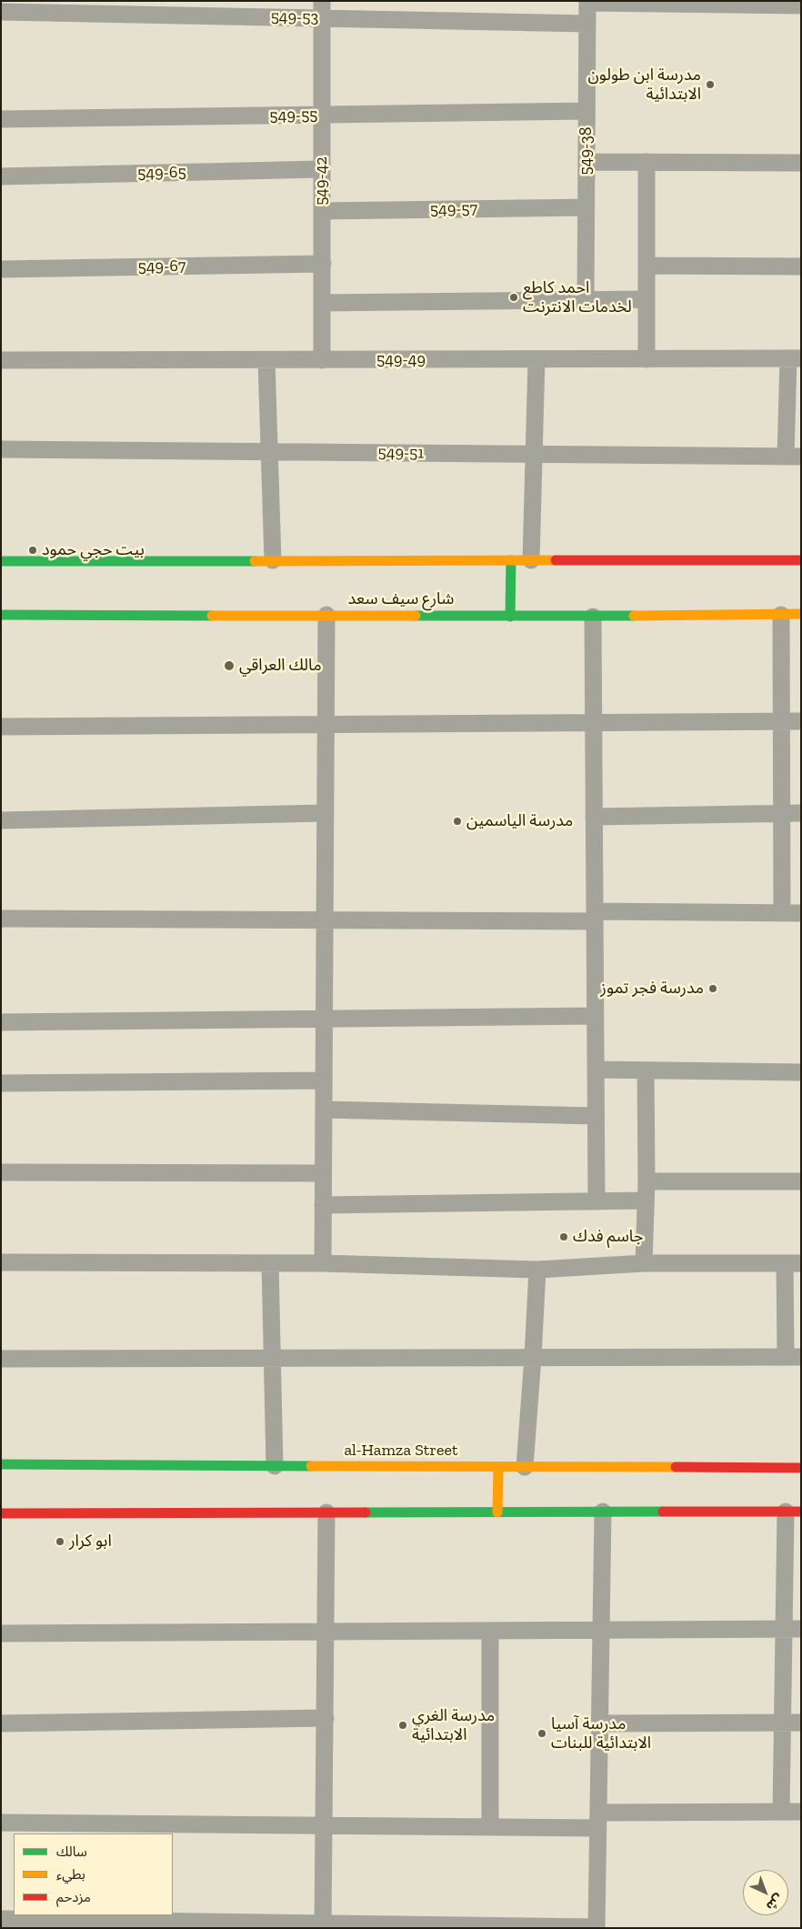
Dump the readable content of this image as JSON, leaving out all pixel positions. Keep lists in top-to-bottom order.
{
  "streets": {
    "street": [
      "549-53",
      "549-55",
      "549-38",
      "549-65",
      "549-42",
      "549-57",
      "549-67",
      "549-49",
      "549-51",
      "شارع سيف سعد",
      "al-Hamza Street"
    ]
  },
  "crossings": [
    ["549-53", "549-38"],
    ["549-53", "549-42"],
    ["549-55", "549-38"],
    ["549-55", "549-42"],
    ["549-38", "549-57"],
    ["549-65", "549-42"],
    ["549-42", "549-57"],
    ["549-42", "549-67"],
    ["549-42", "549-49"]
  ],
  "places": [
    "مدرسة ابن طولون الابتدائية",
    "احمد كاطع لخدمات الانترنت",
    "بيت حجي حمود",
    "مالك العراقي",
    "مدرسة الياسمين",
    "مدرسة فجر تموز",
    "جاسم فدك",
    "ابو كرار",
    "مدرسة الغري الابتدائية",
    "مدرسة آسيا الابتدائية للبنات"
  ],
  "legend": ["سالك", "بطيء", "مزدحم"],
  "north": "bottom right"
}
